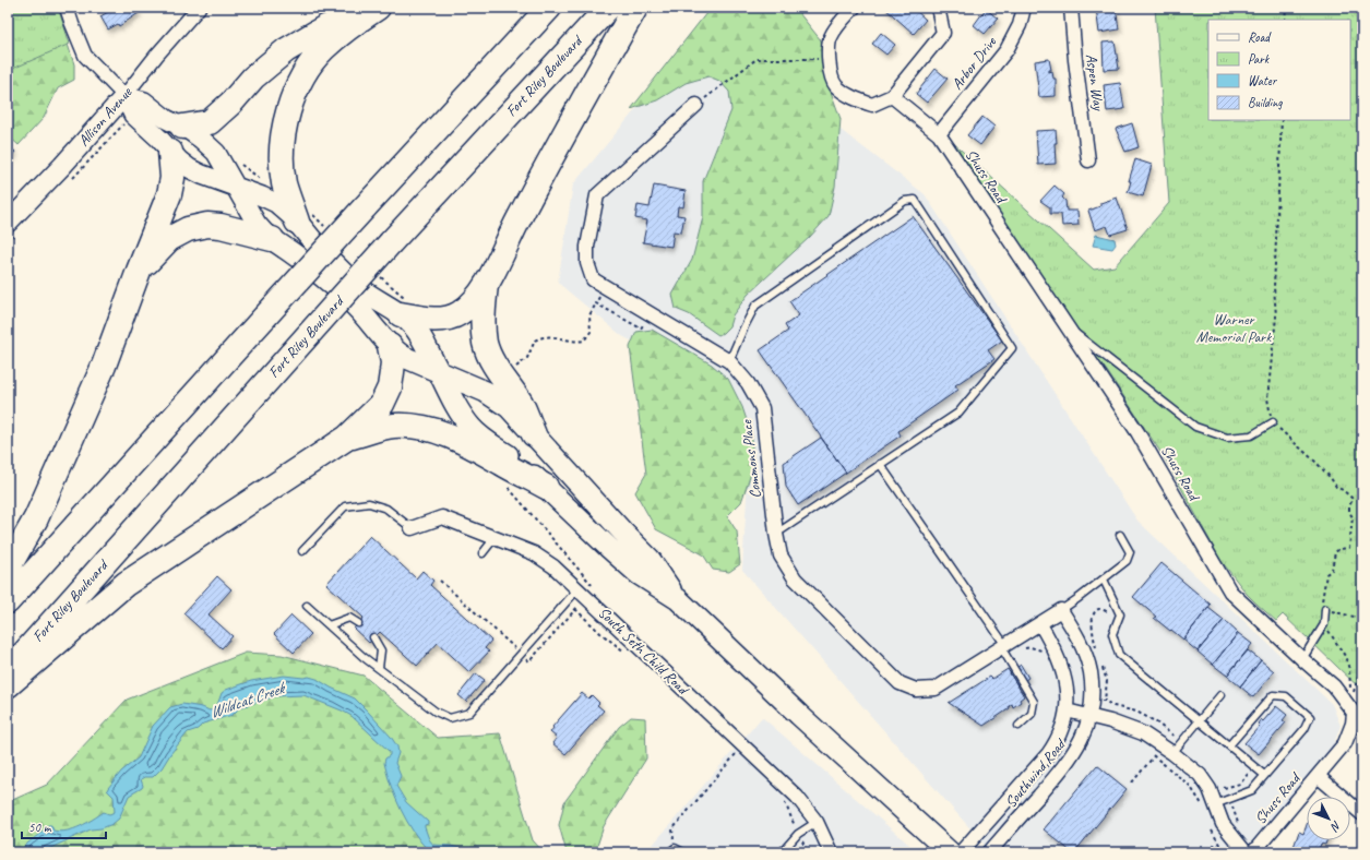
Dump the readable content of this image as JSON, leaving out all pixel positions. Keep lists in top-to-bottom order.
{
  "streets": {
    "highway": ["Fort Riley Boulevard"],
    "street": [
      "Arbor Drive",
      "Aspen Way",
      "Allison Avenue",
      "Shuss Road",
      "Commons Place",
      "South Seth Child Road",
      "Southwind Road"
    ]
  },
  "crossings": [
    ["Arbor Drive", "Shuss Road"],
    ["Commons Place", "Southwind Road"]
  ],
  "water": ["Wildcat Creek"],
  "parks": ["Warner Memorial Park"],
  "legend": [
    "Road",
    "Park",
    "Water",
    "Building"
  ],
  "scale_bar": "50 m",
  "north": "bottom right"
}
